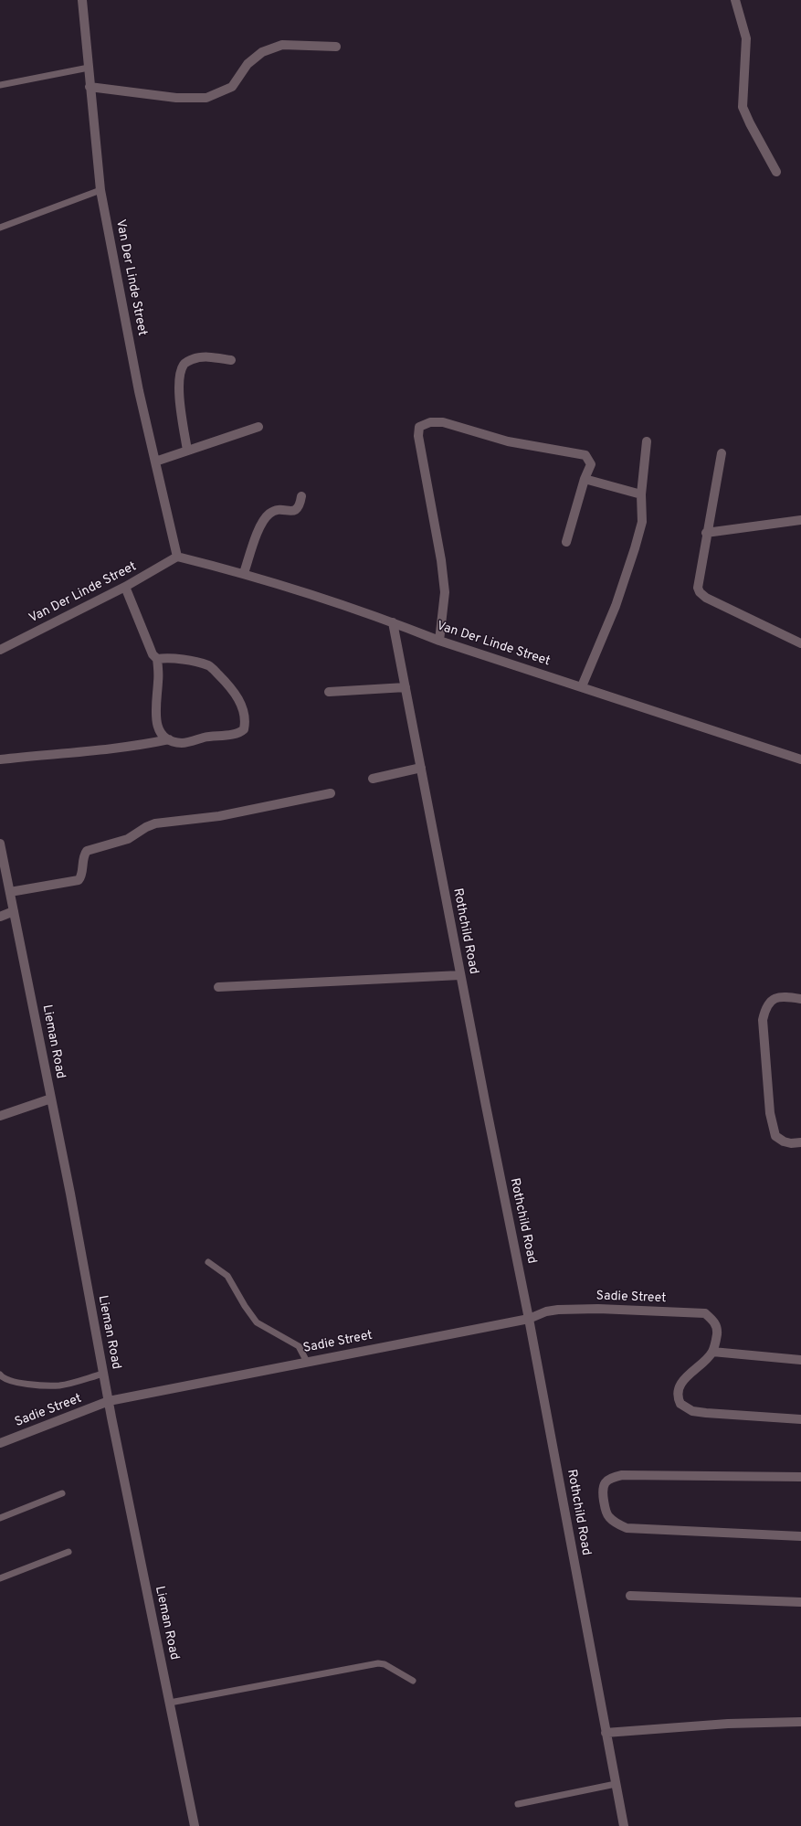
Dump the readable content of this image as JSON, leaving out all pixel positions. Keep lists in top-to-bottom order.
{
  "streets": {
    "street": [
      "Van Der Linde Street",
      "Rothchild Road",
      "Lieman Road",
      "Sadie Street"
    ]
  },
  "crossings": [
    ["Van Der Linde Street", "Rothchild Road"],
    ["Rothchild Road", "Sadie Street"],
    ["Lieman Road", "Sadie Street"]
  ]
}
